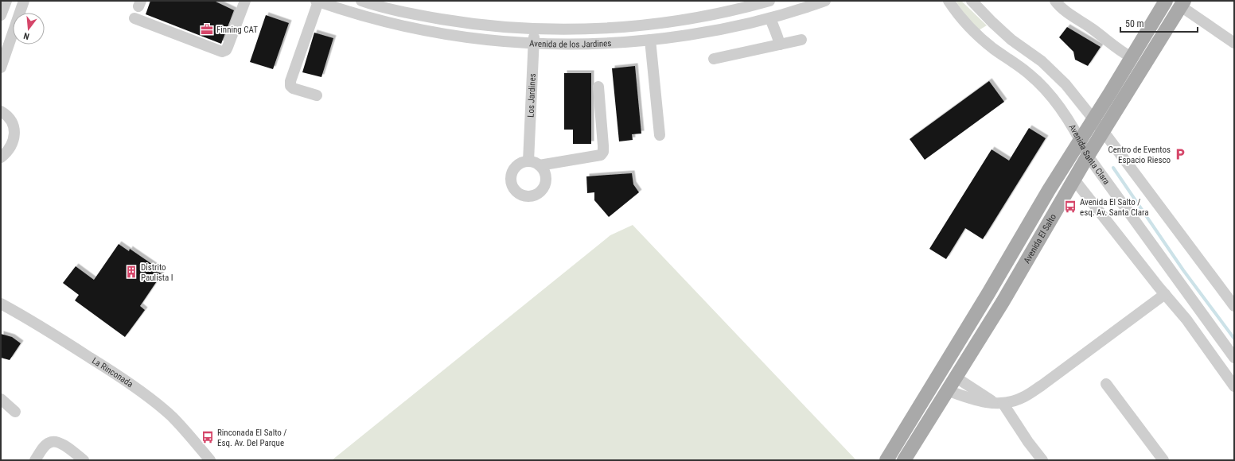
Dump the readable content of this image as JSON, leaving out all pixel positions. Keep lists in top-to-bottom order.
{
  "streets": {
    "main road": ["Avenida El Salto"],
    "street": [
      "Avenida de los Jardines",
      "Los Jardines",
      "Avenida Santa Clara",
      "La Rinconada"
    ]
  },
  "crossings": [
    ["Avenida de los Jardines", "Los Jardines"],
    ["Avenida Santa Clara", "Avenida El Salto"]
  ],
  "places": {
    "office": ["Finning CAT"],
    "parking": ["Centro de Eventos Espacio Riesco"],
    "bus stop": ["Avenida El Salto / esq. Av. Santa Clara", "Rinconada El Salto / Esq. Av. Del Parque"],
    "building": ["Distrito Paulista I"]
  },
  "scale_bar": "50 m",
  "north": "bottom"
}
